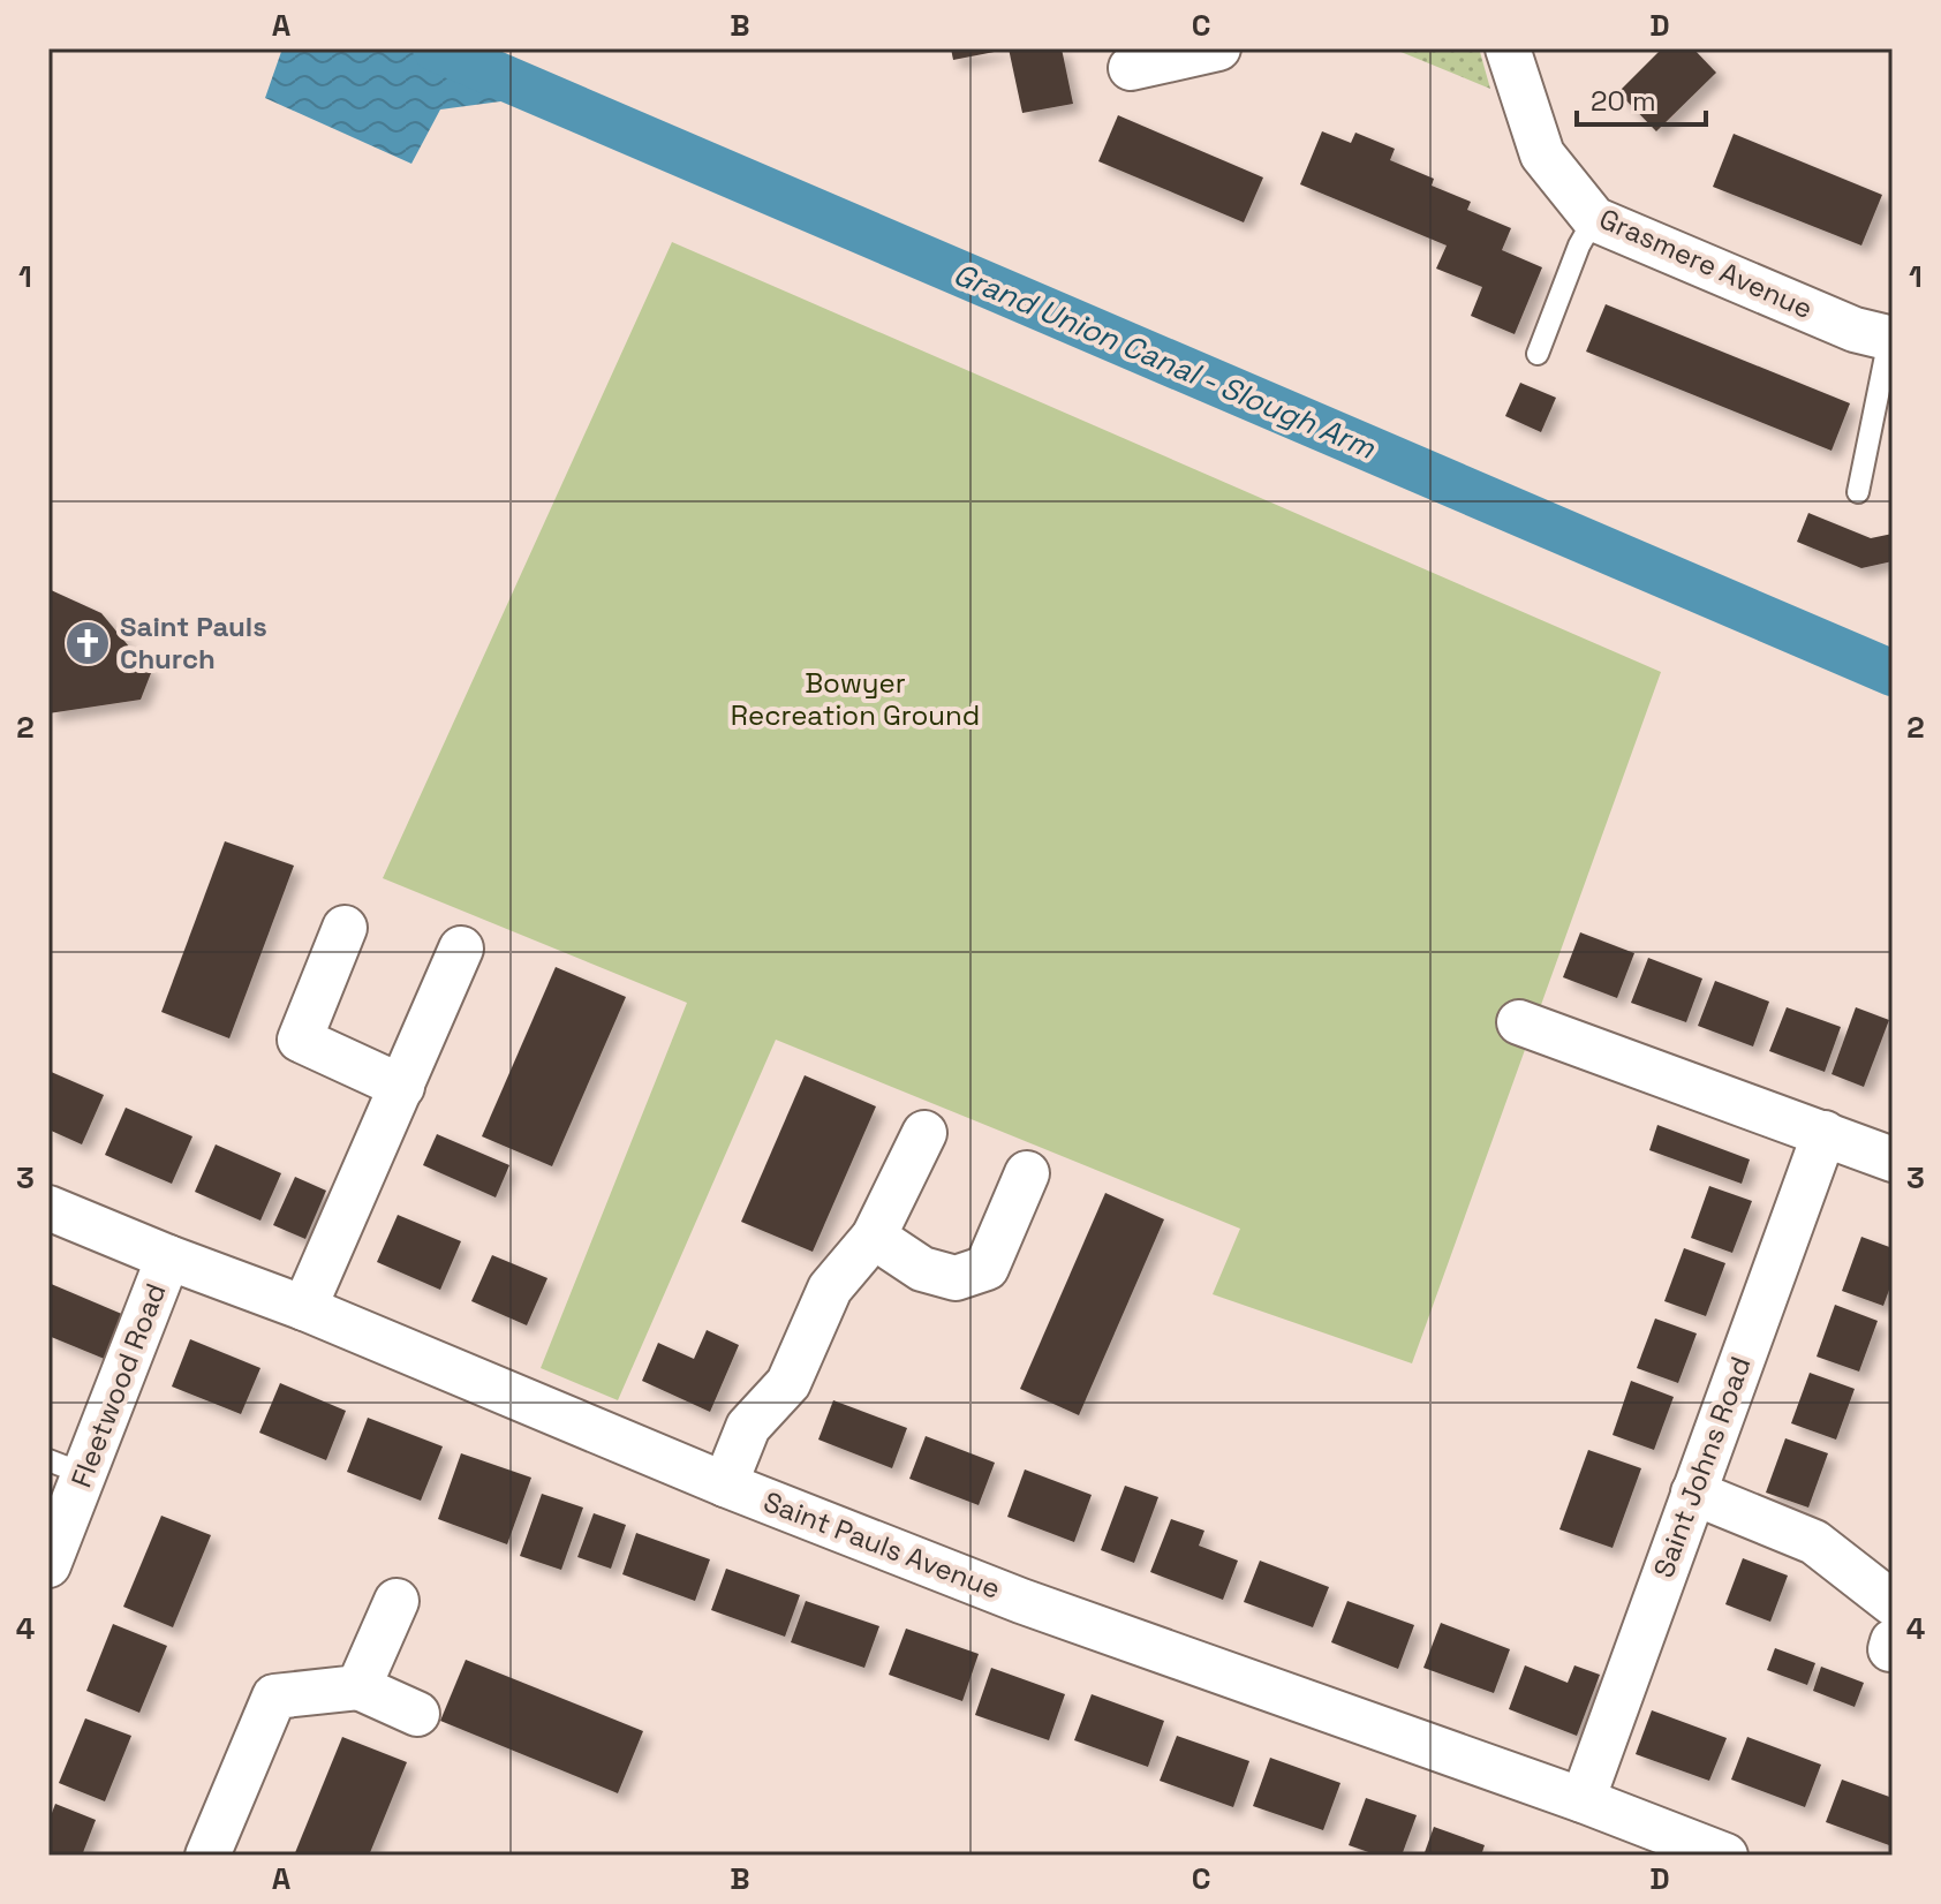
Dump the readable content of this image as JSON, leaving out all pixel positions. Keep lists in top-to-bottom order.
{
  "streets": {
    "street": [
      "Grasmere Avenue",
      "Fleetwood Road",
      "Saint Johns Road",
      "Saint Pauls Avenue"
    ]
  },
  "crossings": [
    ["Fleetwood Road", "Saint Pauls Avenue"],
    ["Saint Johns Road", "Saint Pauls Avenue"]
  ],
  "water": ["Grand Union Canal - Slough Arm"],
  "parks": ["Bowyer Recreation Ground"],
  "places": {
    "church": ["Saint Pauls Church"]
  },
  "scale_bar": "20 m",
  "grid": {
    "columns": [
      "A",
      "B",
      "C",
      "D"
    ],
    "rows": [
      "1",
      "2",
      "3",
      "4"
    ]
  }
}
